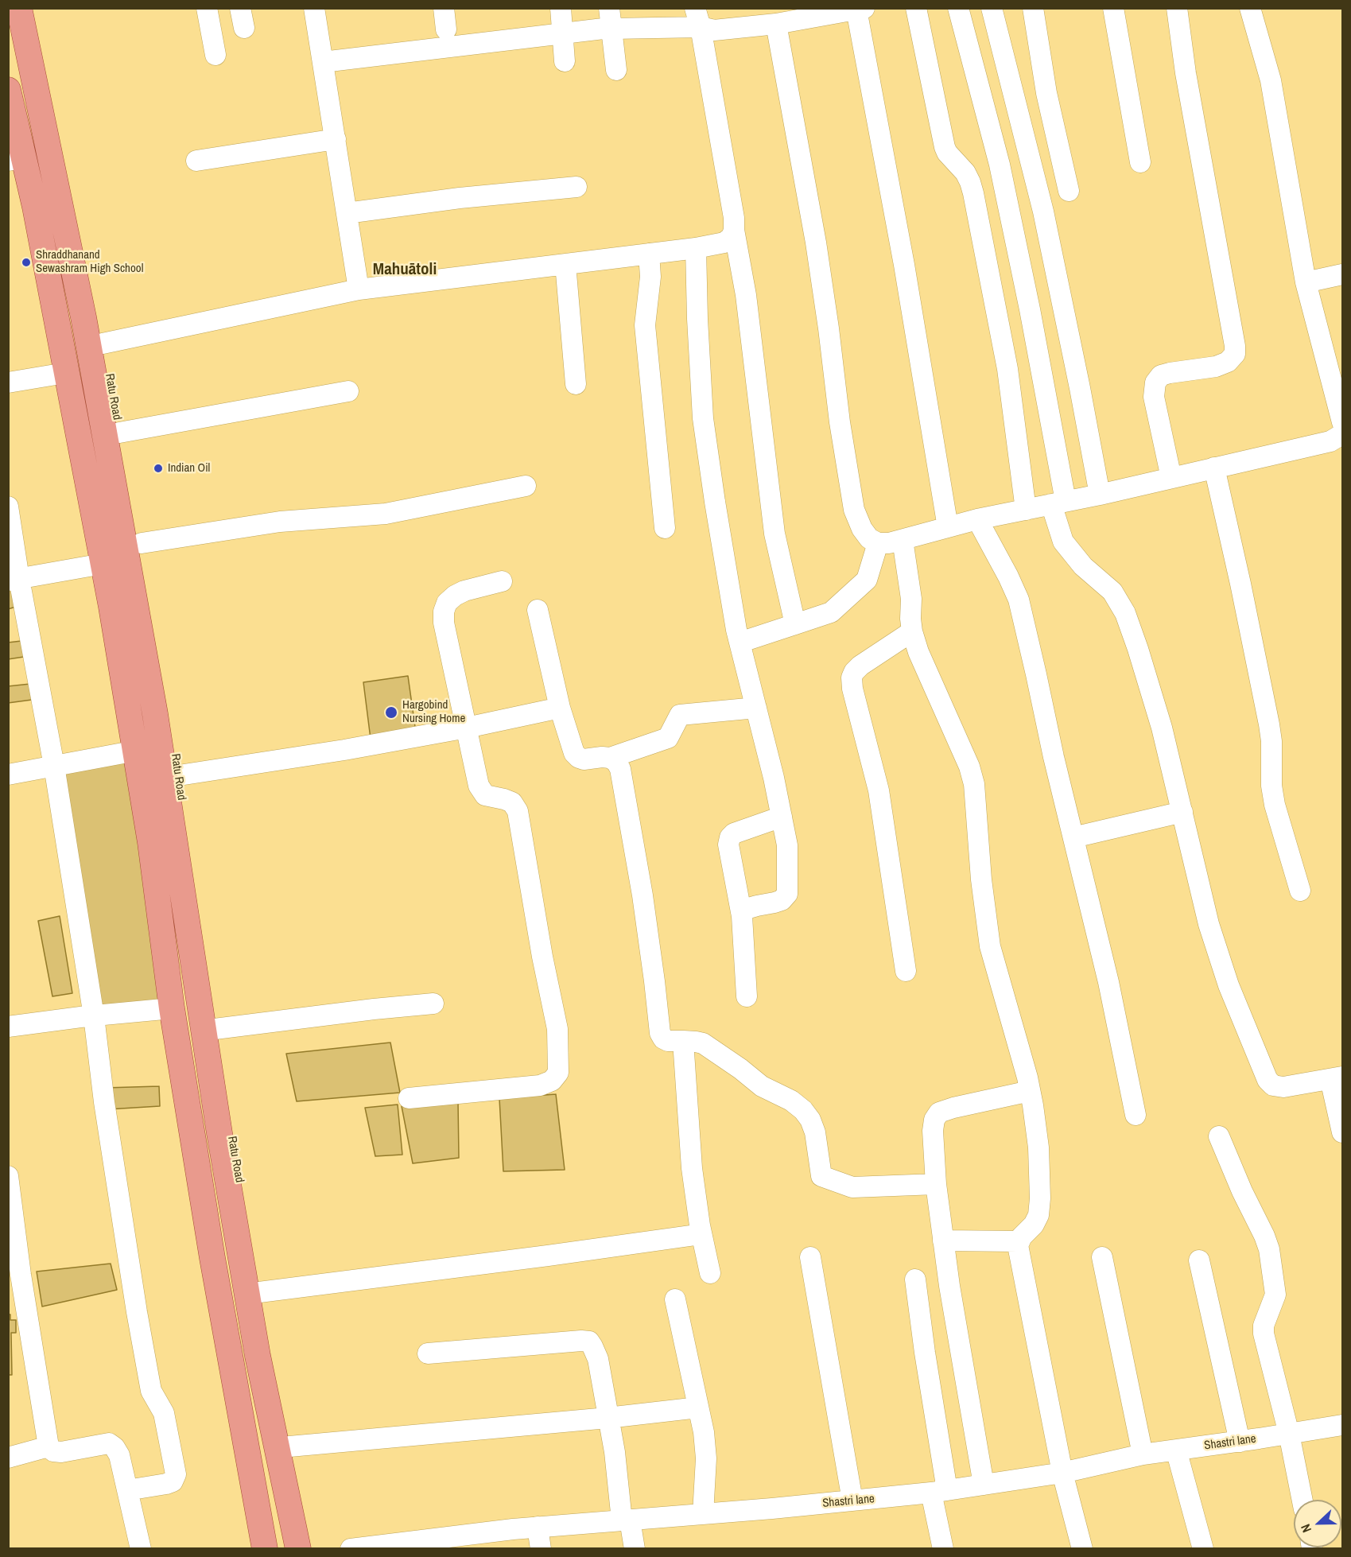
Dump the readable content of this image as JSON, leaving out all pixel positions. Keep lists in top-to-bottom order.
{
  "streets": {
    "main road": ["Ratu Road"],
    "street": ["Shastri lane"]
  },
  "districts": ["Mahuātoli"],
  "places": ["Shraddhanand Sewashram High School", "Indian Oil", "Hargobind Nursing Home"],
  "north": "left"
}
